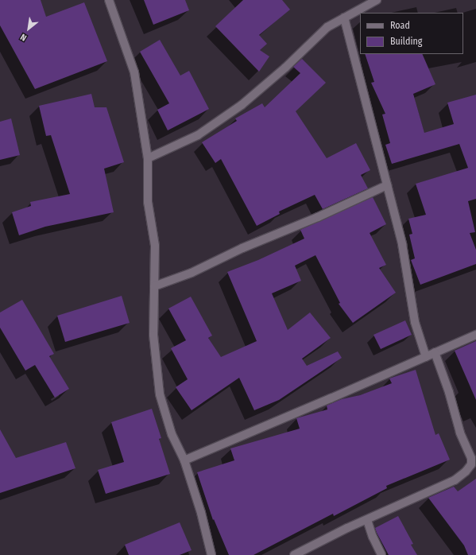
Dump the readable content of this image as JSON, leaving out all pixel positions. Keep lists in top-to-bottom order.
{
  "legend": ["Road", "Building"],
  "north": "bottom left"
}
